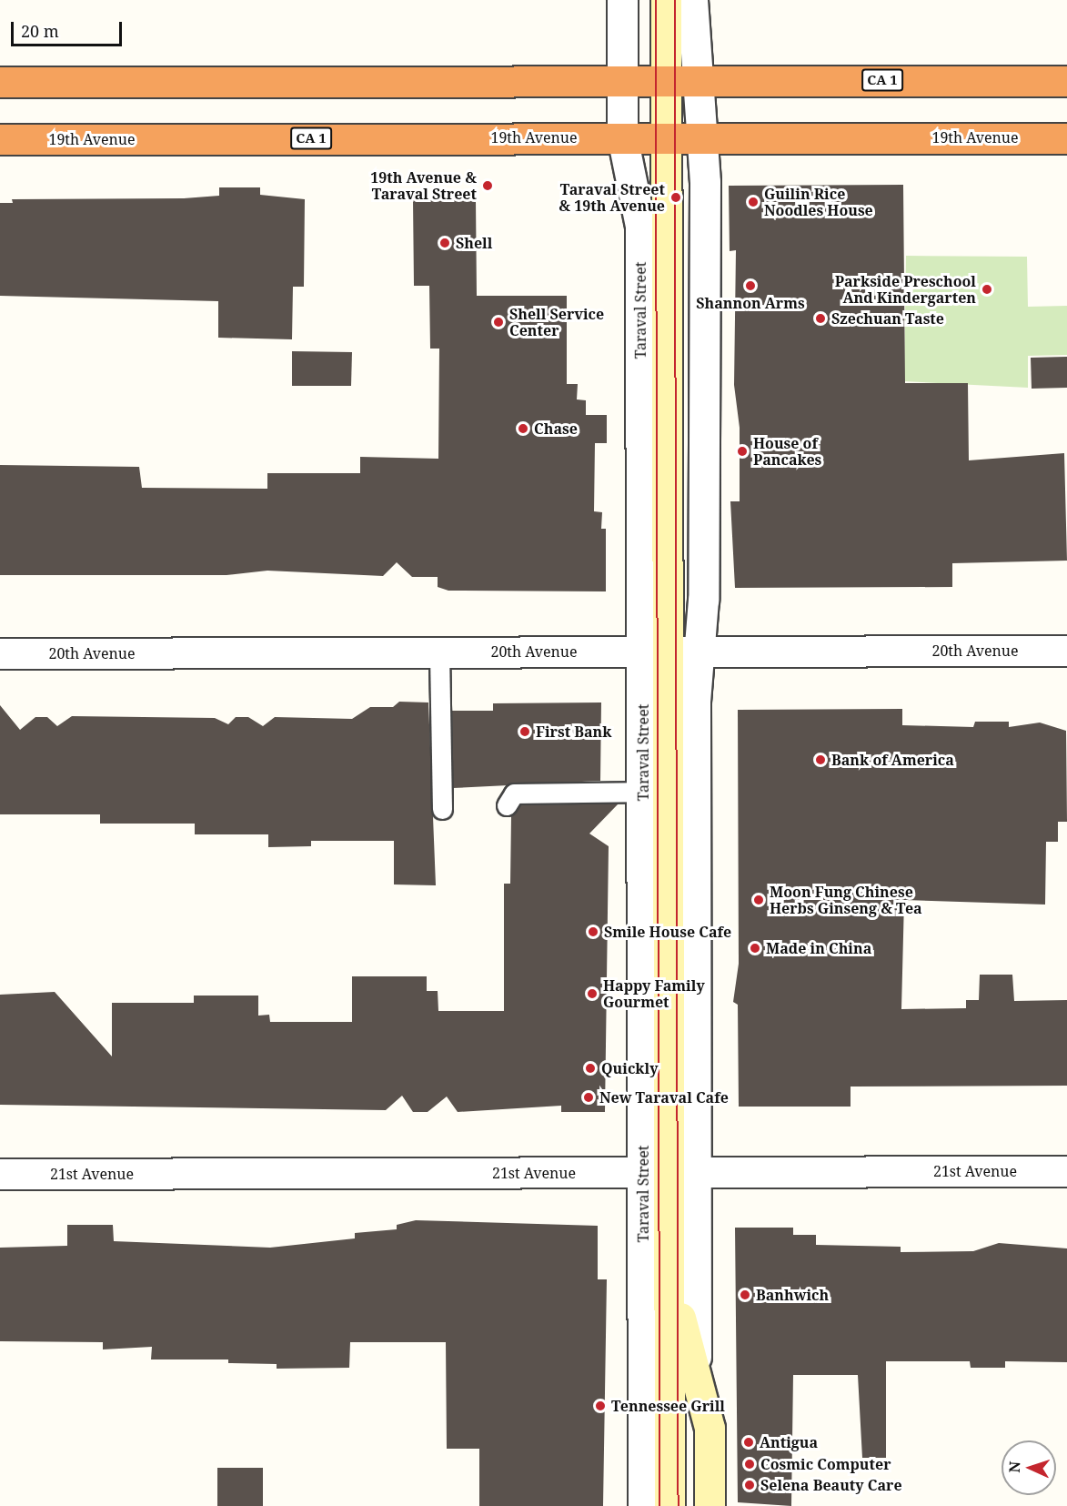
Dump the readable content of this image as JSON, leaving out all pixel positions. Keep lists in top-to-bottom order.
{
  "streets": {
    "highway": ["CA 1", "19th Avenue"],
    "street": ["Taraval Street", "20th Avenue", "21st Avenue"]
  },
  "crossings": [
    ["CA 1", "Taraval Street"],
    ["19th Avenue", "Taraval Street"],
    ["Taraval Street", "20th Avenue"],
    ["Taraval Street", "21st Avenue"]
  ],
  "places": [
    "19th Avenue & Taraval Street",
    "Taraval Street & 19th Avenue",
    "Guilin Rice Noodles House",
    "Shell",
    "Shannon Arms",
    "Parkside Preschool And Kindergarten",
    "Szechuan Taste",
    "Shell Service Center",
    "Chase",
    "House of Pancakes",
    "First Bank",
    "Bank of America",
    "Moon Fung Chinese Herbs Ginseng & Tea",
    "Smile House Cafe",
    "Made in China",
    "Happy Family Gourmet",
    "Quickly",
    "New Taraval Cafe",
    "Banhwich",
    "Tennessee Grill",
    "Antigua",
    "Cosmic Computer",
    "Selena Beauty Care"
  ],
  "scale_bar": "20 m",
  "north": "left"
}
